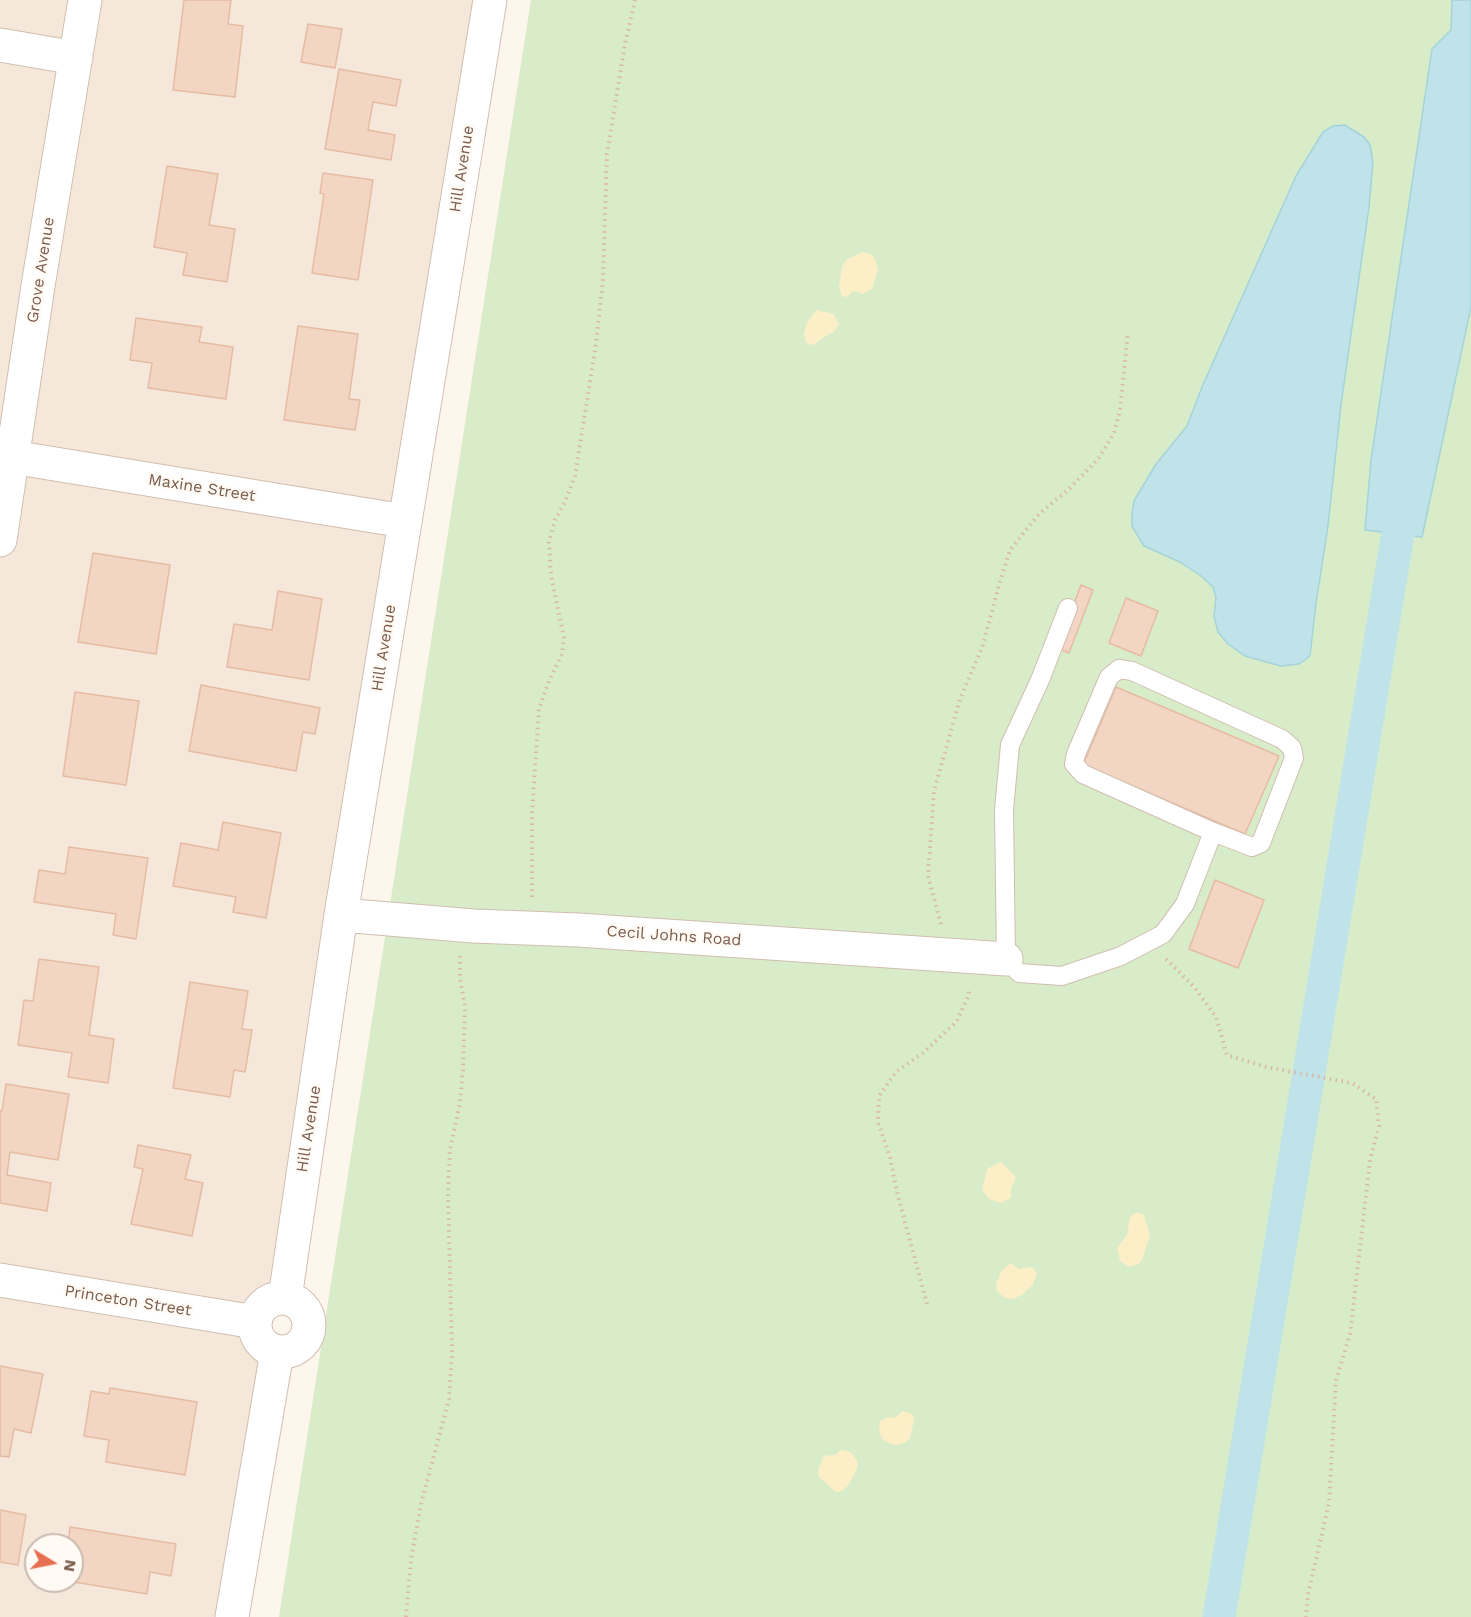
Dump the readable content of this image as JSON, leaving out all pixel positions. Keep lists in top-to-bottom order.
{
  "streets": {
    "street": [
      "Hill Avenue",
      "Grove Avenue",
      "Maxine Street",
      "Cecil Johns Road",
      "Princeton Street"
    ]
  },
  "crossings": [
    ["Hill Avenue", "Maxine Street"],
    ["Hill Avenue", "Cecil Johns Road"],
    ["Hill Avenue", "Princeton Street"],
    ["Grove Avenue", "Maxine Street"]
  ],
  "north": "right"
}
